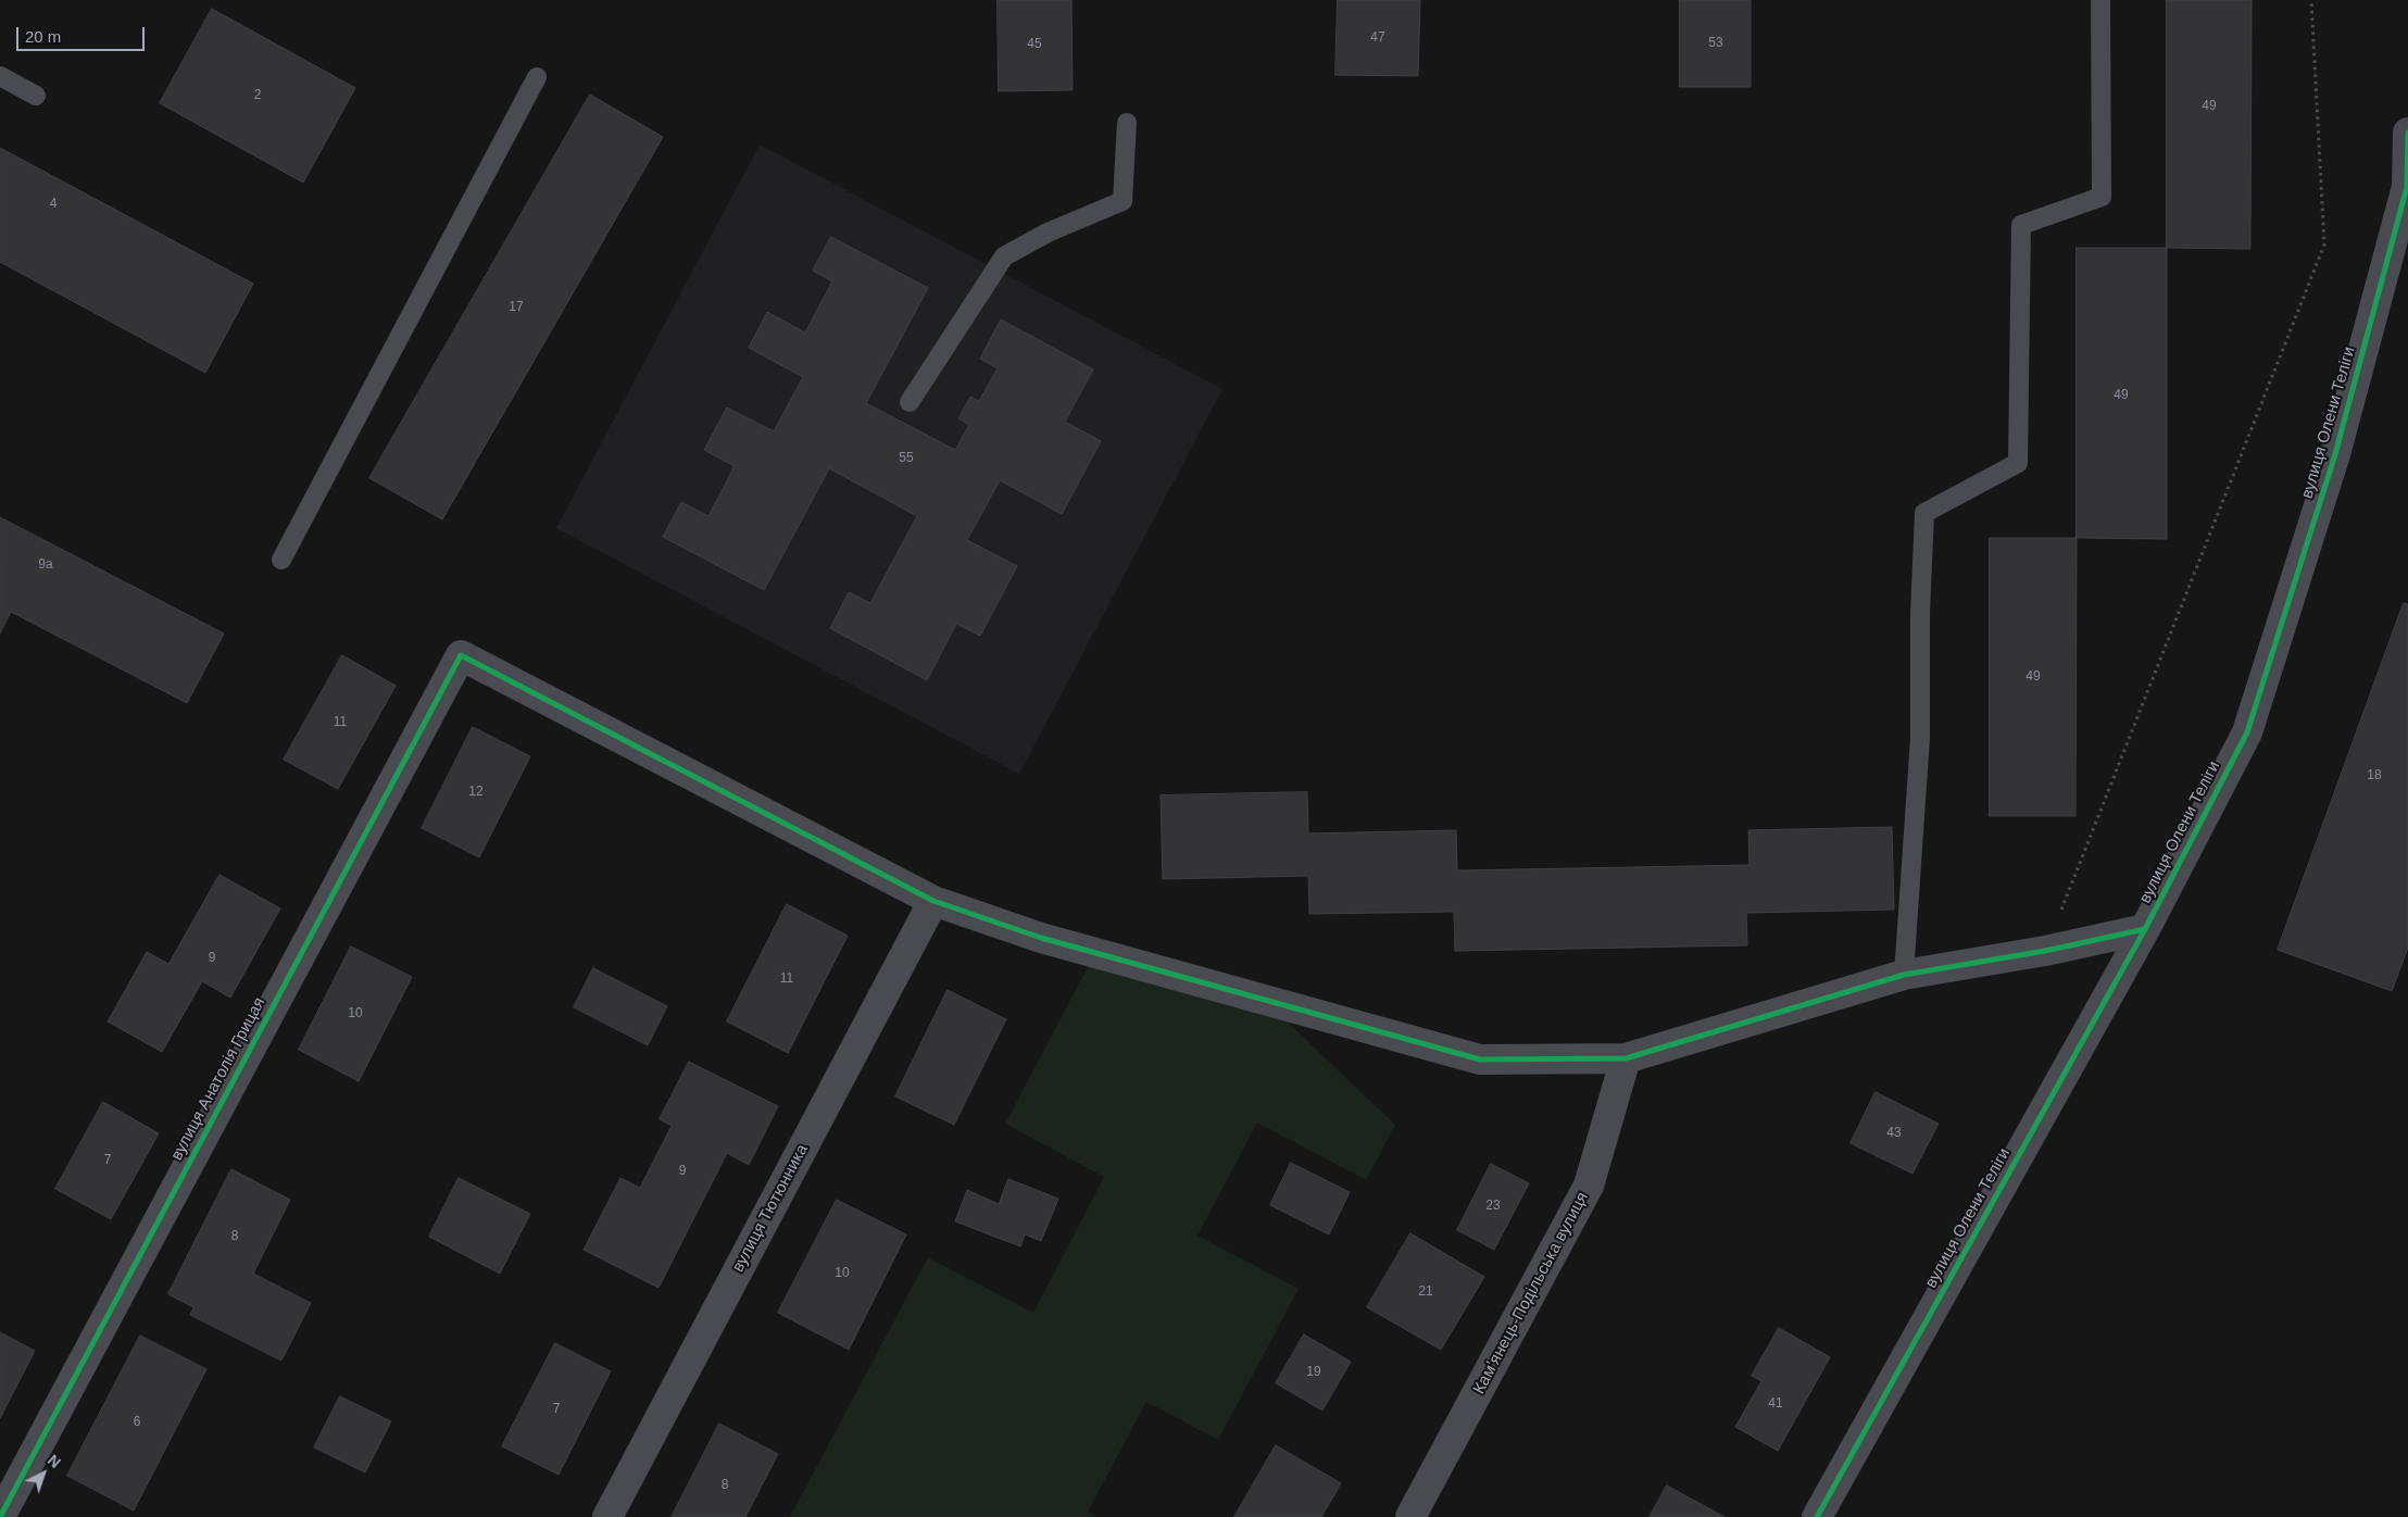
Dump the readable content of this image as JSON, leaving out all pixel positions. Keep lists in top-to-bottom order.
{
  "streets": {
    "street": [
      "вулиця Олени Теліги",
      "вулиця Анатолія Грицая",
      "вулиця Тютюнника",
      "Камʼянець-Подільська вулиця"
    ]
  },
  "crossings": [
    ["вулиця Анатолія Грицая", "вулиця Тютюнника"]
  ],
  "house_numbers": [
    "47",
    "53",
    "45",
    "2",
    "49",
    "4",
    "17",
    "49",
    "55",
    "9а",
    "49",
    "11",
    "18",
    "12",
    "9",
    "11",
    "10",
    "43",
    "7",
    "9",
    "23",
    "8",
    "10",
    "21",
    "19",
    "41",
    "7",
    "6",
    "8"
  ],
  "scale_bar": "20 m",
  "north": "top right"
}
